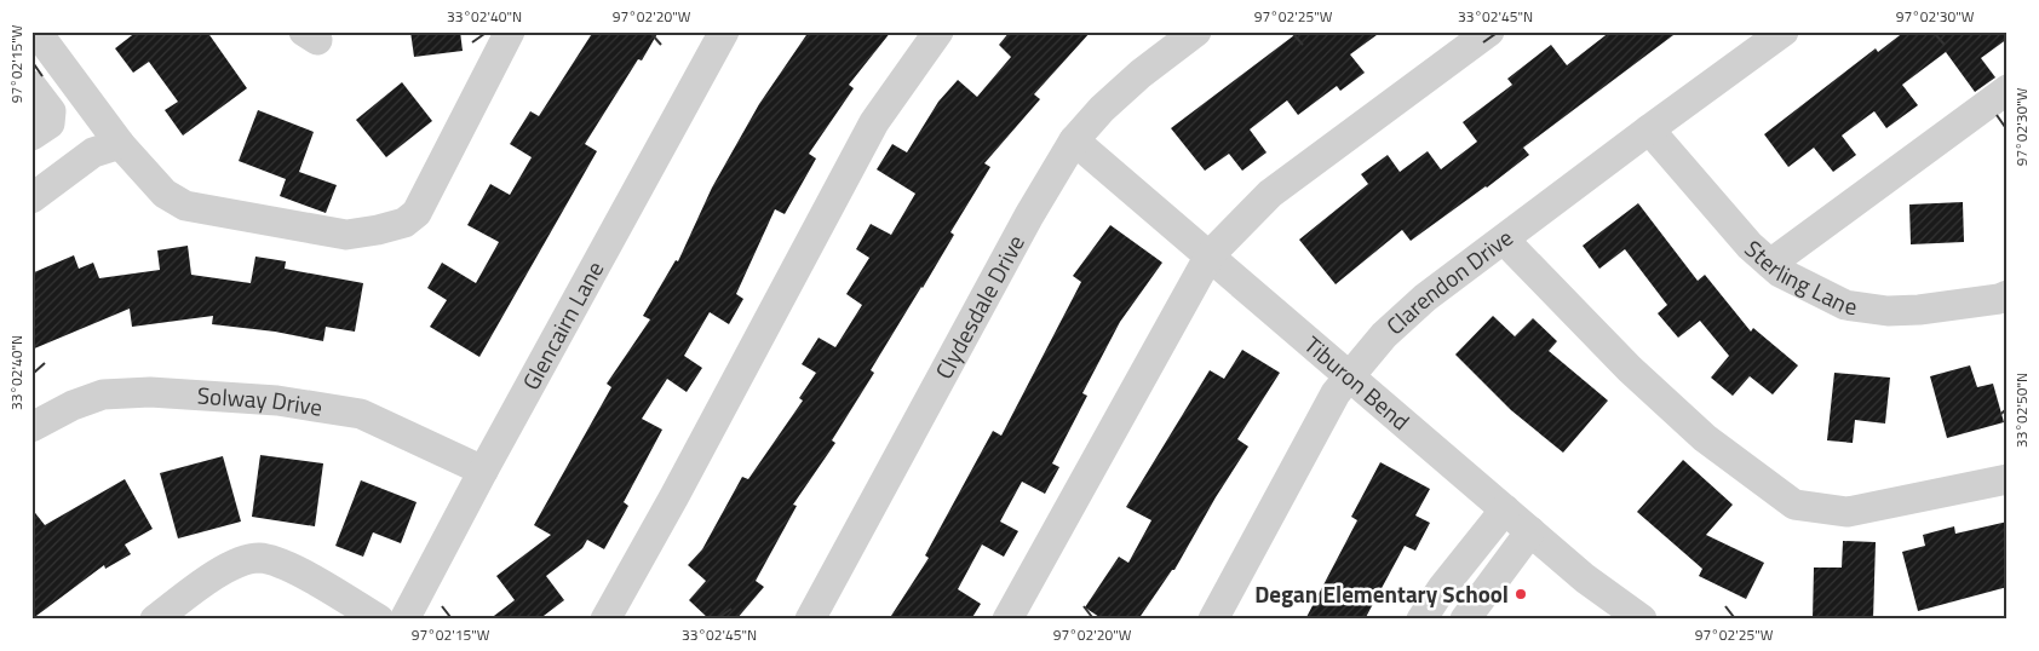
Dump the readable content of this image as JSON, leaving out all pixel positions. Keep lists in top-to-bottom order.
{
  "streets": {
    "street": [
      "Sterling Lane",
      "Clarendon Drive",
      "Clydesdale Drive",
      "Glencairn Lane",
      "Tiburon Bend",
      "Solway Drive"
    ]
  },
  "crossings": [
    ["Sterling Lane", "Clarendon Drive"],
    ["Clarendon Drive", "Tiburon Bend"],
    ["Clydesdale Drive", "Tiburon Bend"],
    ["Glencairn Lane", "Solway Drive"]
  ],
  "places": ["Degan Elementary School"],
  "coordinates": [
    "33°02'40\"N",
    "97°02'20\"W",
    "97°02'25\"W",
    "33°02'45\"N",
    "97°02'30\"W",
    "97°02'15\"W",
    "33°02'50\"N"
  ]
}
